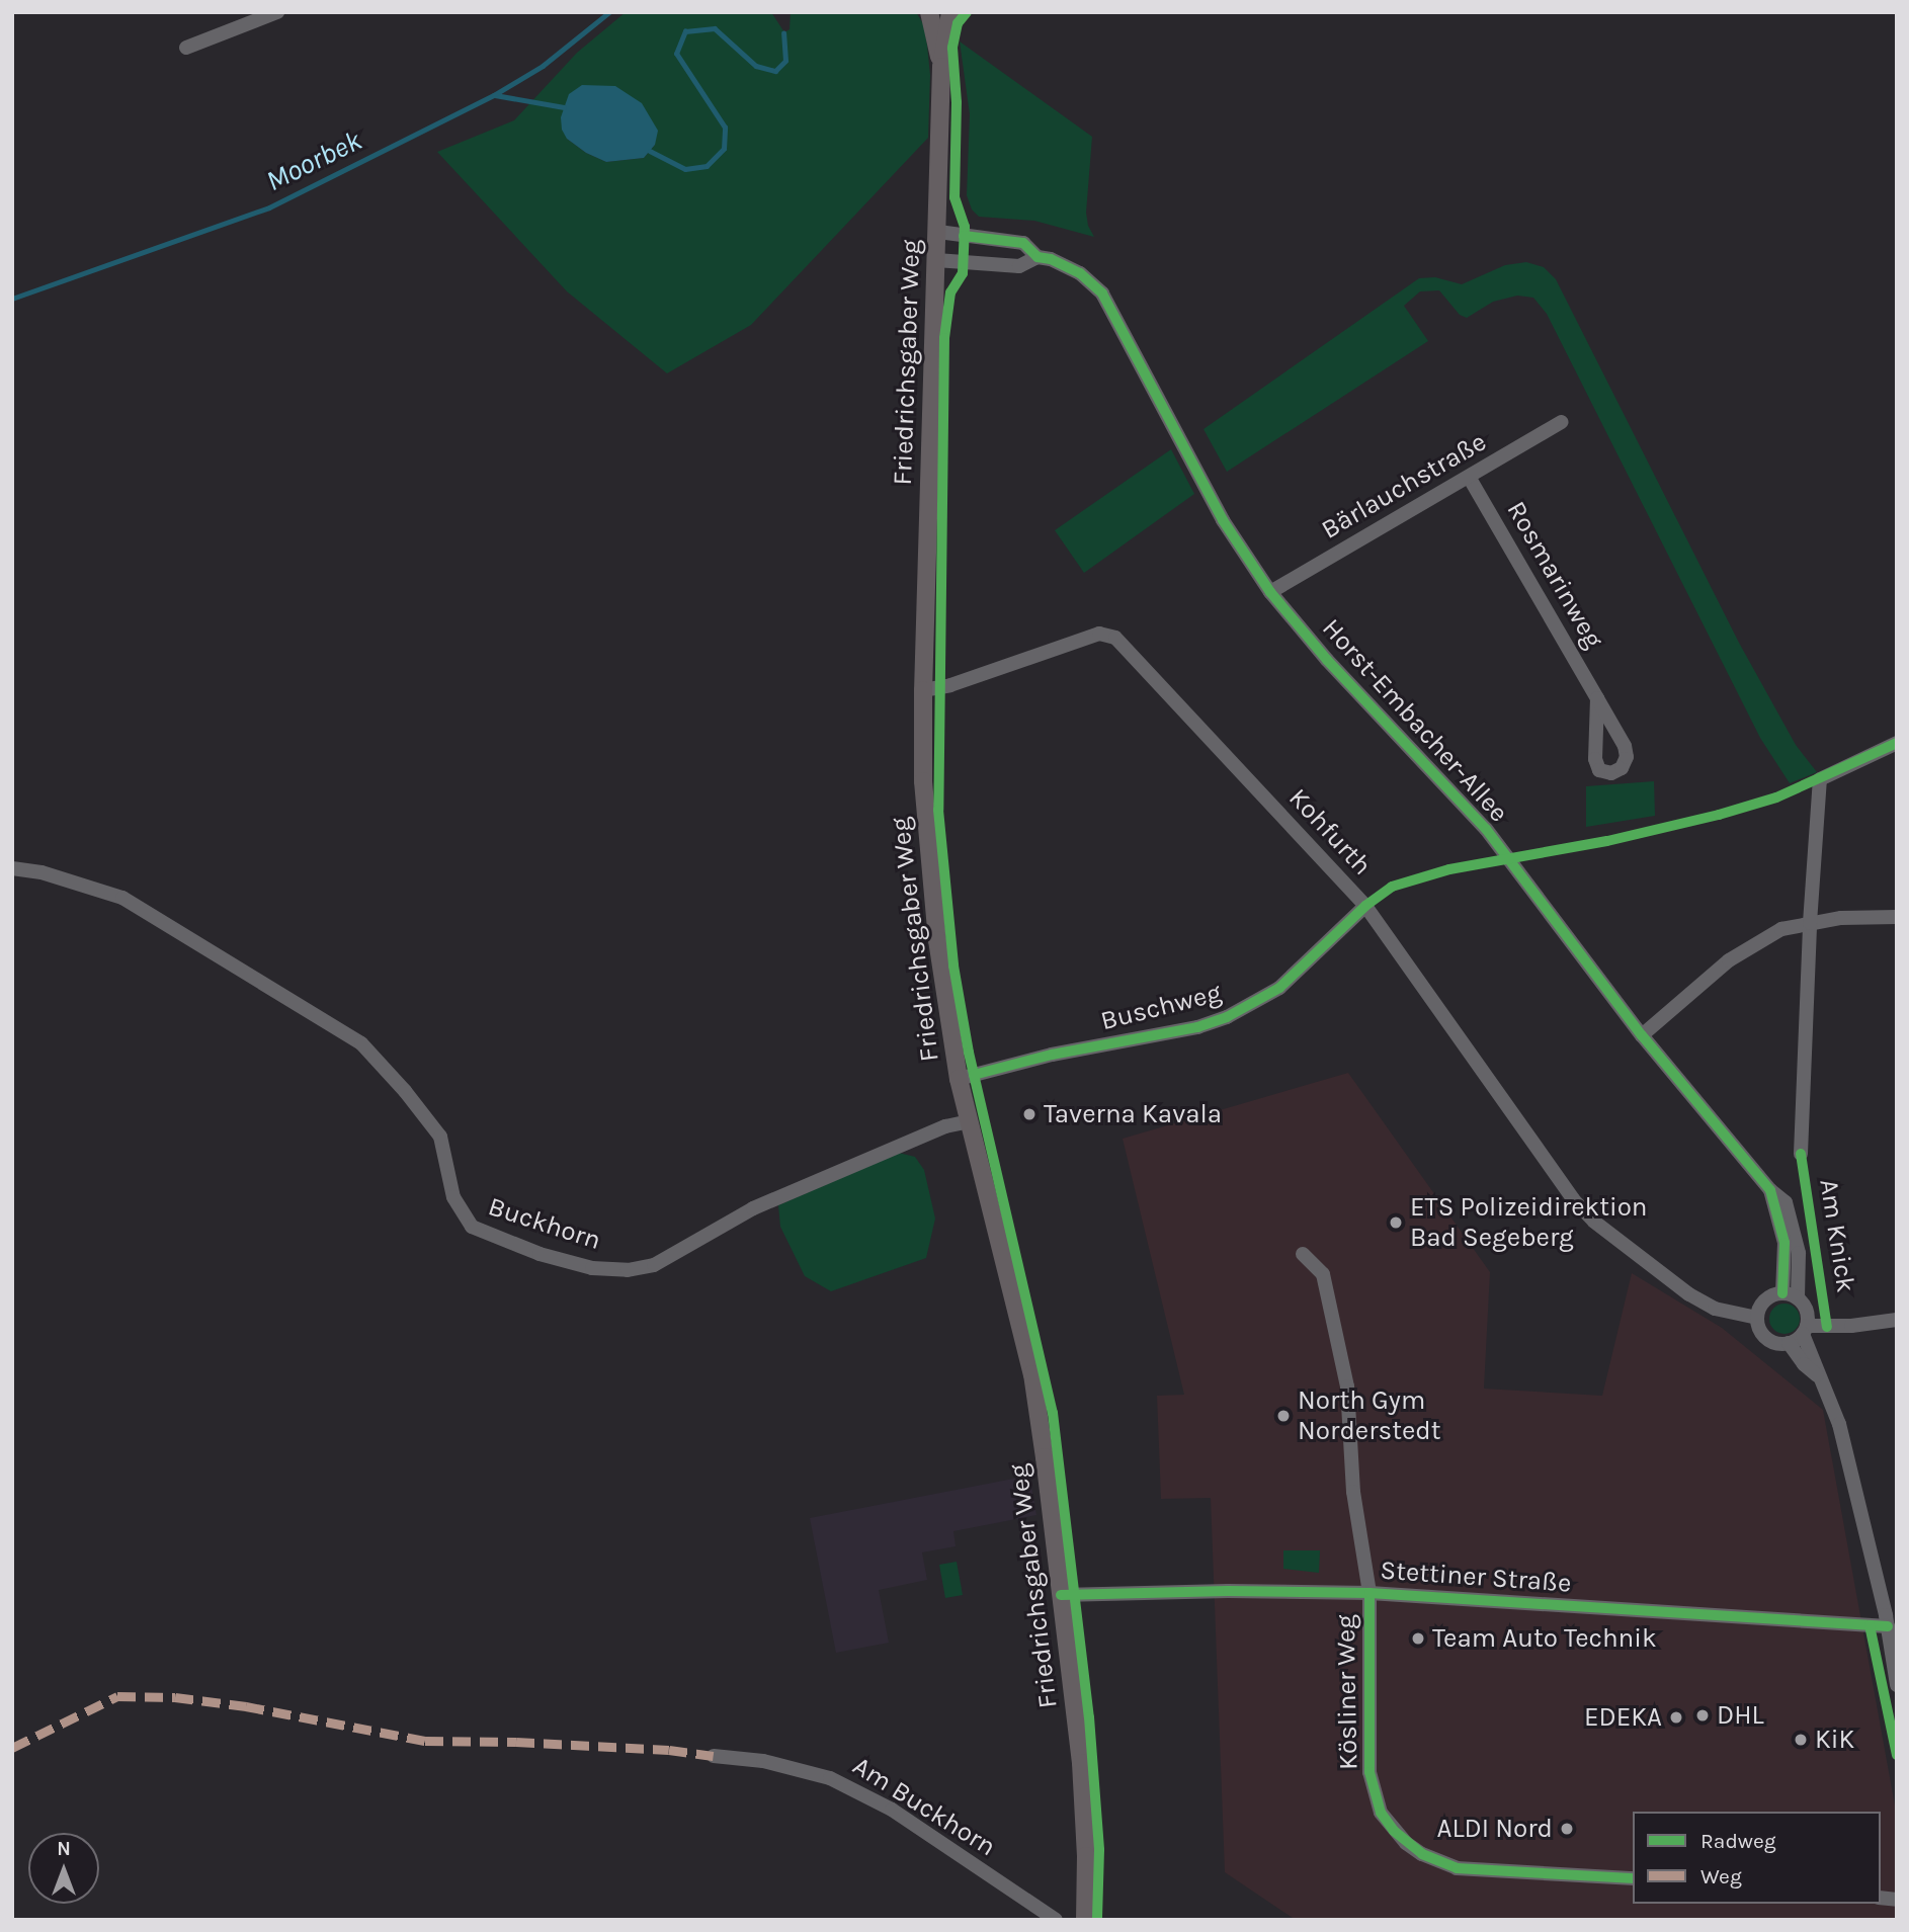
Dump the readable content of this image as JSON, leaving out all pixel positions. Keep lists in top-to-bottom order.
{
  "streets": {
    "main road": ["Friedrichsgaber Weg"],
    "street": [
      "Bärlauchstraße",
      "Rosmarinweg",
      "Horst-Embacher-Allee",
      "Kohfurth",
      "Buschweg",
      "Buckhorn",
      "Am Knick",
      "Stettiner Straße",
      "Kösliner Weg",
      "Am Buckhorn"
    ]
  },
  "crossings": [
    ["Friedrichsgaber Weg", "Horst-Embacher-Allee"],
    ["Friedrichsgaber Weg", "Kohfurth"],
    ["Friedrichsgaber Weg", "Buschweg"],
    ["Friedrichsgaber Weg", "Buckhorn"],
    ["Friedrichsgaber Weg", "Stettiner Straße"],
    ["Bärlauchstraße", "Rosmarinweg"],
    ["Bärlauchstraße", "Horst-Embacher-Allee"],
    ["Horst-Embacher-Allee", "Kohfurth"],
    ["Horst-Embacher-Allee", "Am Knick"],
    ["Kohfurth", "Buschweg"],
    ["Kohfurth", "Am Knick"],
    ["Stettiner Straße", "Kösliner Weg"]
  ],
  "water": ["Moorbek"],
  "places": [
    "Taverna Kavala",
    "ETS Polizeidirektion Bad Segeberg",
    "North Gym Norderstedt",
    "Team Auto Technik",
    "DHL",
    "EDEKA",
    "KiK",
    "ALDI Nord"
  ],
  "legend": ["Radweg", "Weg"],
  "north": "top"
}
